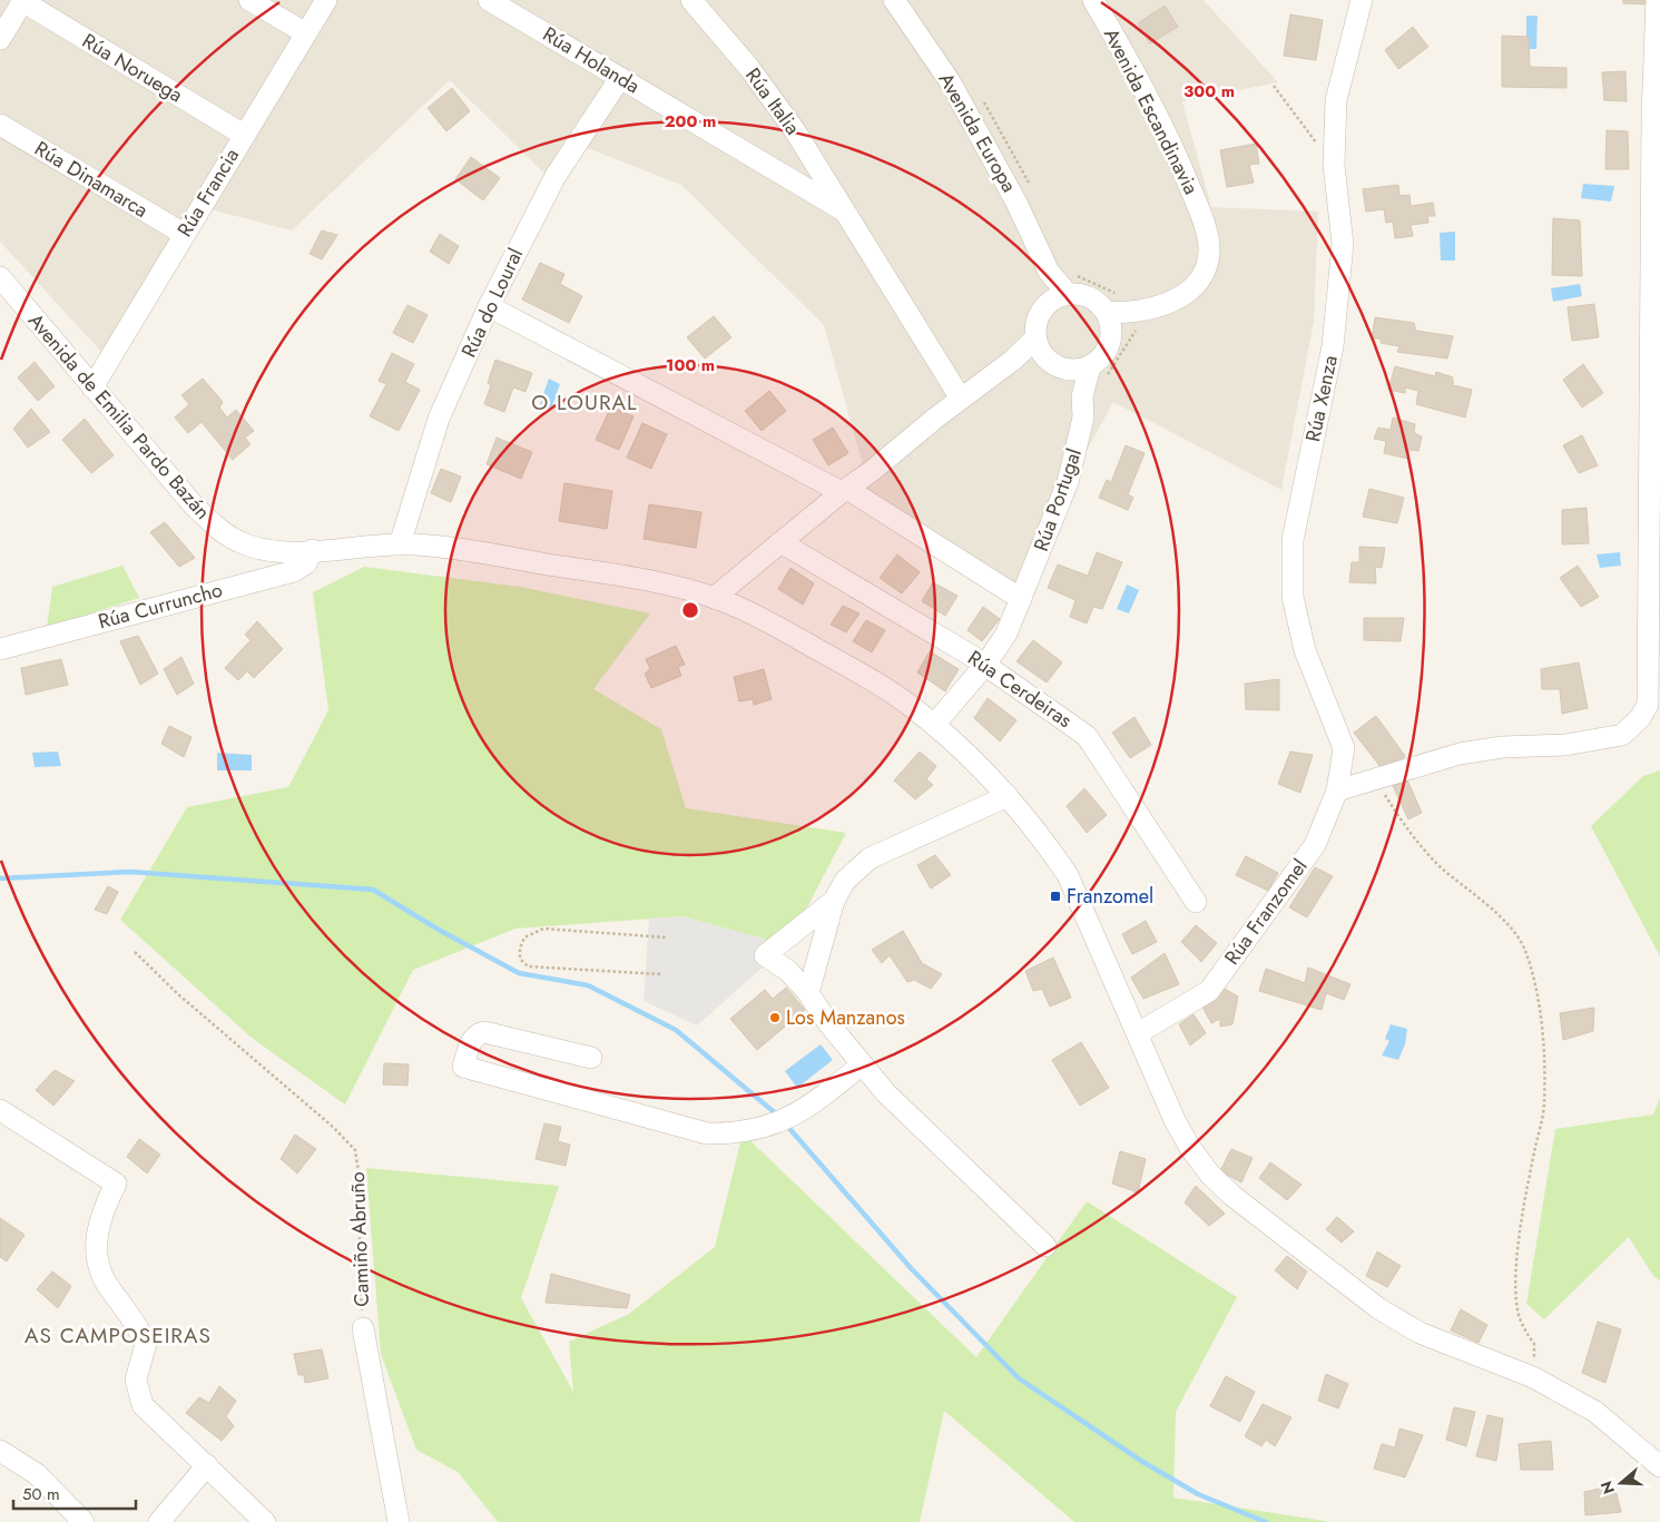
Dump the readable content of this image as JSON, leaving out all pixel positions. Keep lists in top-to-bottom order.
{
  "streets": {
    "street": [
      "Rúa Holanda",
      "Rúa Noruega",
      "Rúa Italia",
      "Avenida Escandinavia",
      "Avenida Europa",
      "Rúa Dinamarca",
      "Rúa Francia",
      "Rúa do Loural",
      "Rúa Xenza",
      "Avenida de Emilia Pardo Bazán",
      "Rúa Portugal",
      "Rúa Curruncho",
      "Rúa Cerdeiras",
      "Rúa Franzomel",
      "Camiño Abruño"
    ]
  },
  "crossings": [
    ["Rúa Holanda", "Rúa Italia"],
    ["Rúa Holanda", "Rúa do Loural"],
    ["Rúa Noruega", "Rúa Francia"],
    ["Avenida Escandinavia", "Avenida Europa"],
    ["Avenida Escandinavia", "Rúa Portugal"],
    ["Avenida Europa", "Rúa Portugal"],
    ["Rúa Dinamarca", "Rúa Francia"],
    ["Rúa Francia", "Avenida de Emilia Pardo Bazán"],
    ["Rúa do Loural", "Avenida de Emilia Pardo Bazán"],
    ["Rúa Xenza", "Rúa Franzomel"],
    ["Avenida de Emilia Pardo Bazán", "Rúa Portugal"],
    ["Avenida de Emilia Pardo Bazán", "Rúa Curruncho"],
    ["Avenida de Emilia Pardo Bazán", "Rúa Franzomel"],
    ["Rúa Portugal", "Rúa Cerdeiras"]
  ],
  "districts": ["O LOURAL", "AS CAMPOSEIRAS"],
  "places": {
    "transit": ["Franzomel"],
    "other": ["Los Manzanos"]
  },
  "scale_bar": "50 m",
  "north": "left",
  "rings": ["300 m", "200 m", "100 m"]
}
